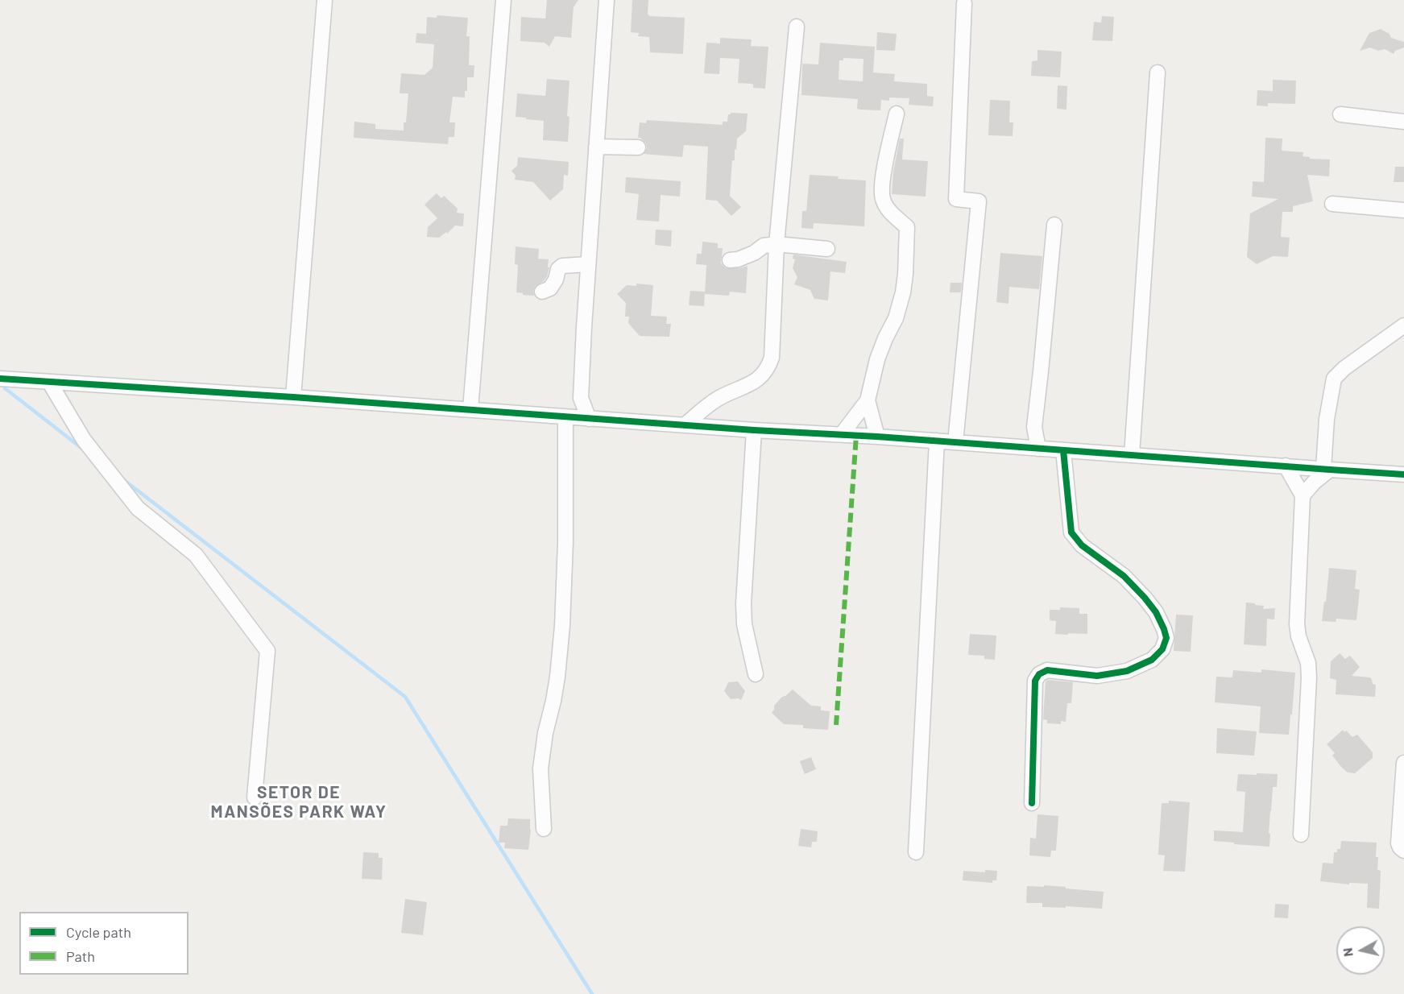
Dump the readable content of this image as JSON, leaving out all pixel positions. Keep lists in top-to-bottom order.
{
  "districts": ["SETOR DE MANSÕES PARK WAY"],
  "legend": ["Cycle path", "Path"],
  "north": "left"
}
